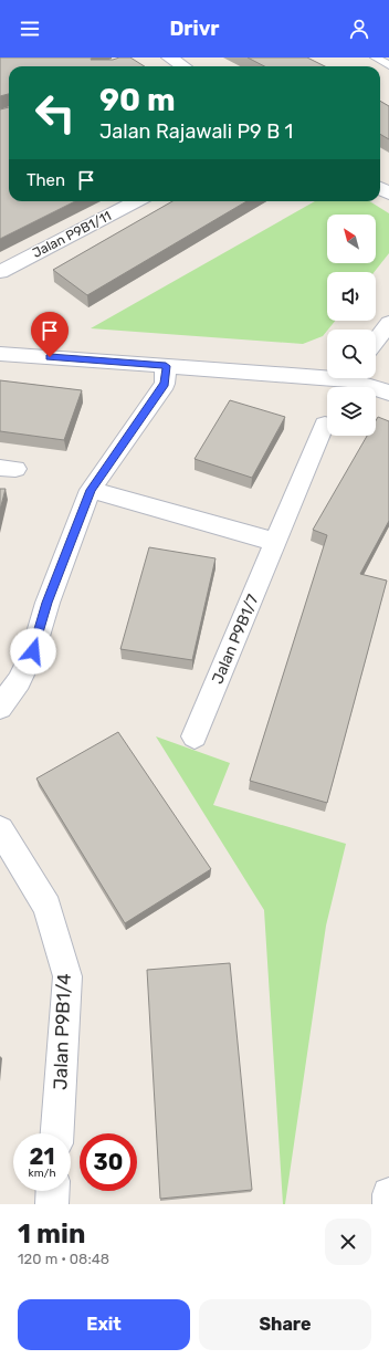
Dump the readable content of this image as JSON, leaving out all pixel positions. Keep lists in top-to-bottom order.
{
  "streets": {
    "street": ["Jalan P9B1/11", "Jalan P9B1/7", "Jalan P9B1/4"]
  },
  "north": "top left",
  "page": {
    "header": "Drivr",
    "turn": ["90 m", "Jalan Rajawali P9 B 1"],
    "then": "Then",
    "speed": "21 km/h",
    "limit": "30",
    "heading": ["1 min", "120 m · 08:48"],
    "buttons": ["Exit", "Share"]
  }
}
